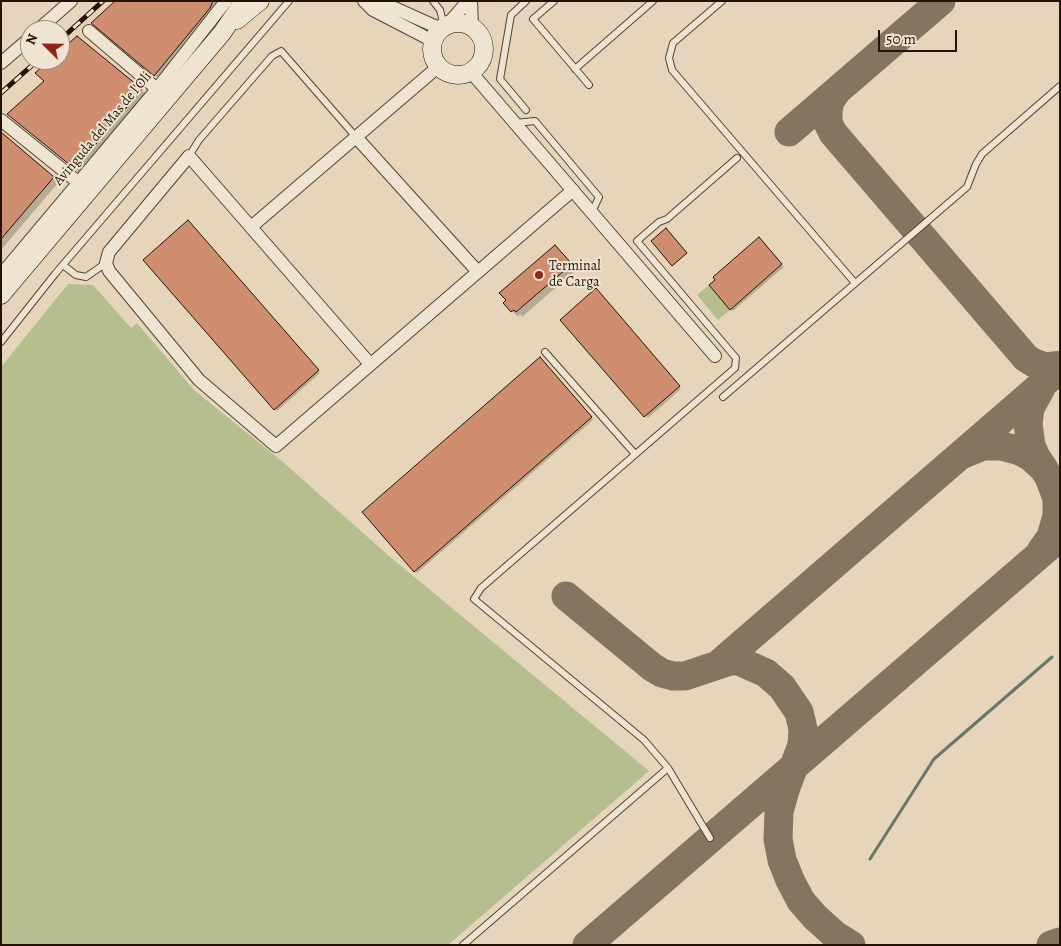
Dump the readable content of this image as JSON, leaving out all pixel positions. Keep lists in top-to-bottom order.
{
  "streets": {
    "street": ["Avinguda del Mas de l'Oli"]
  },
  "places": ["Terminal de Carga"],
  "scale_bar": "50 m",
  "north": "top left"
}
